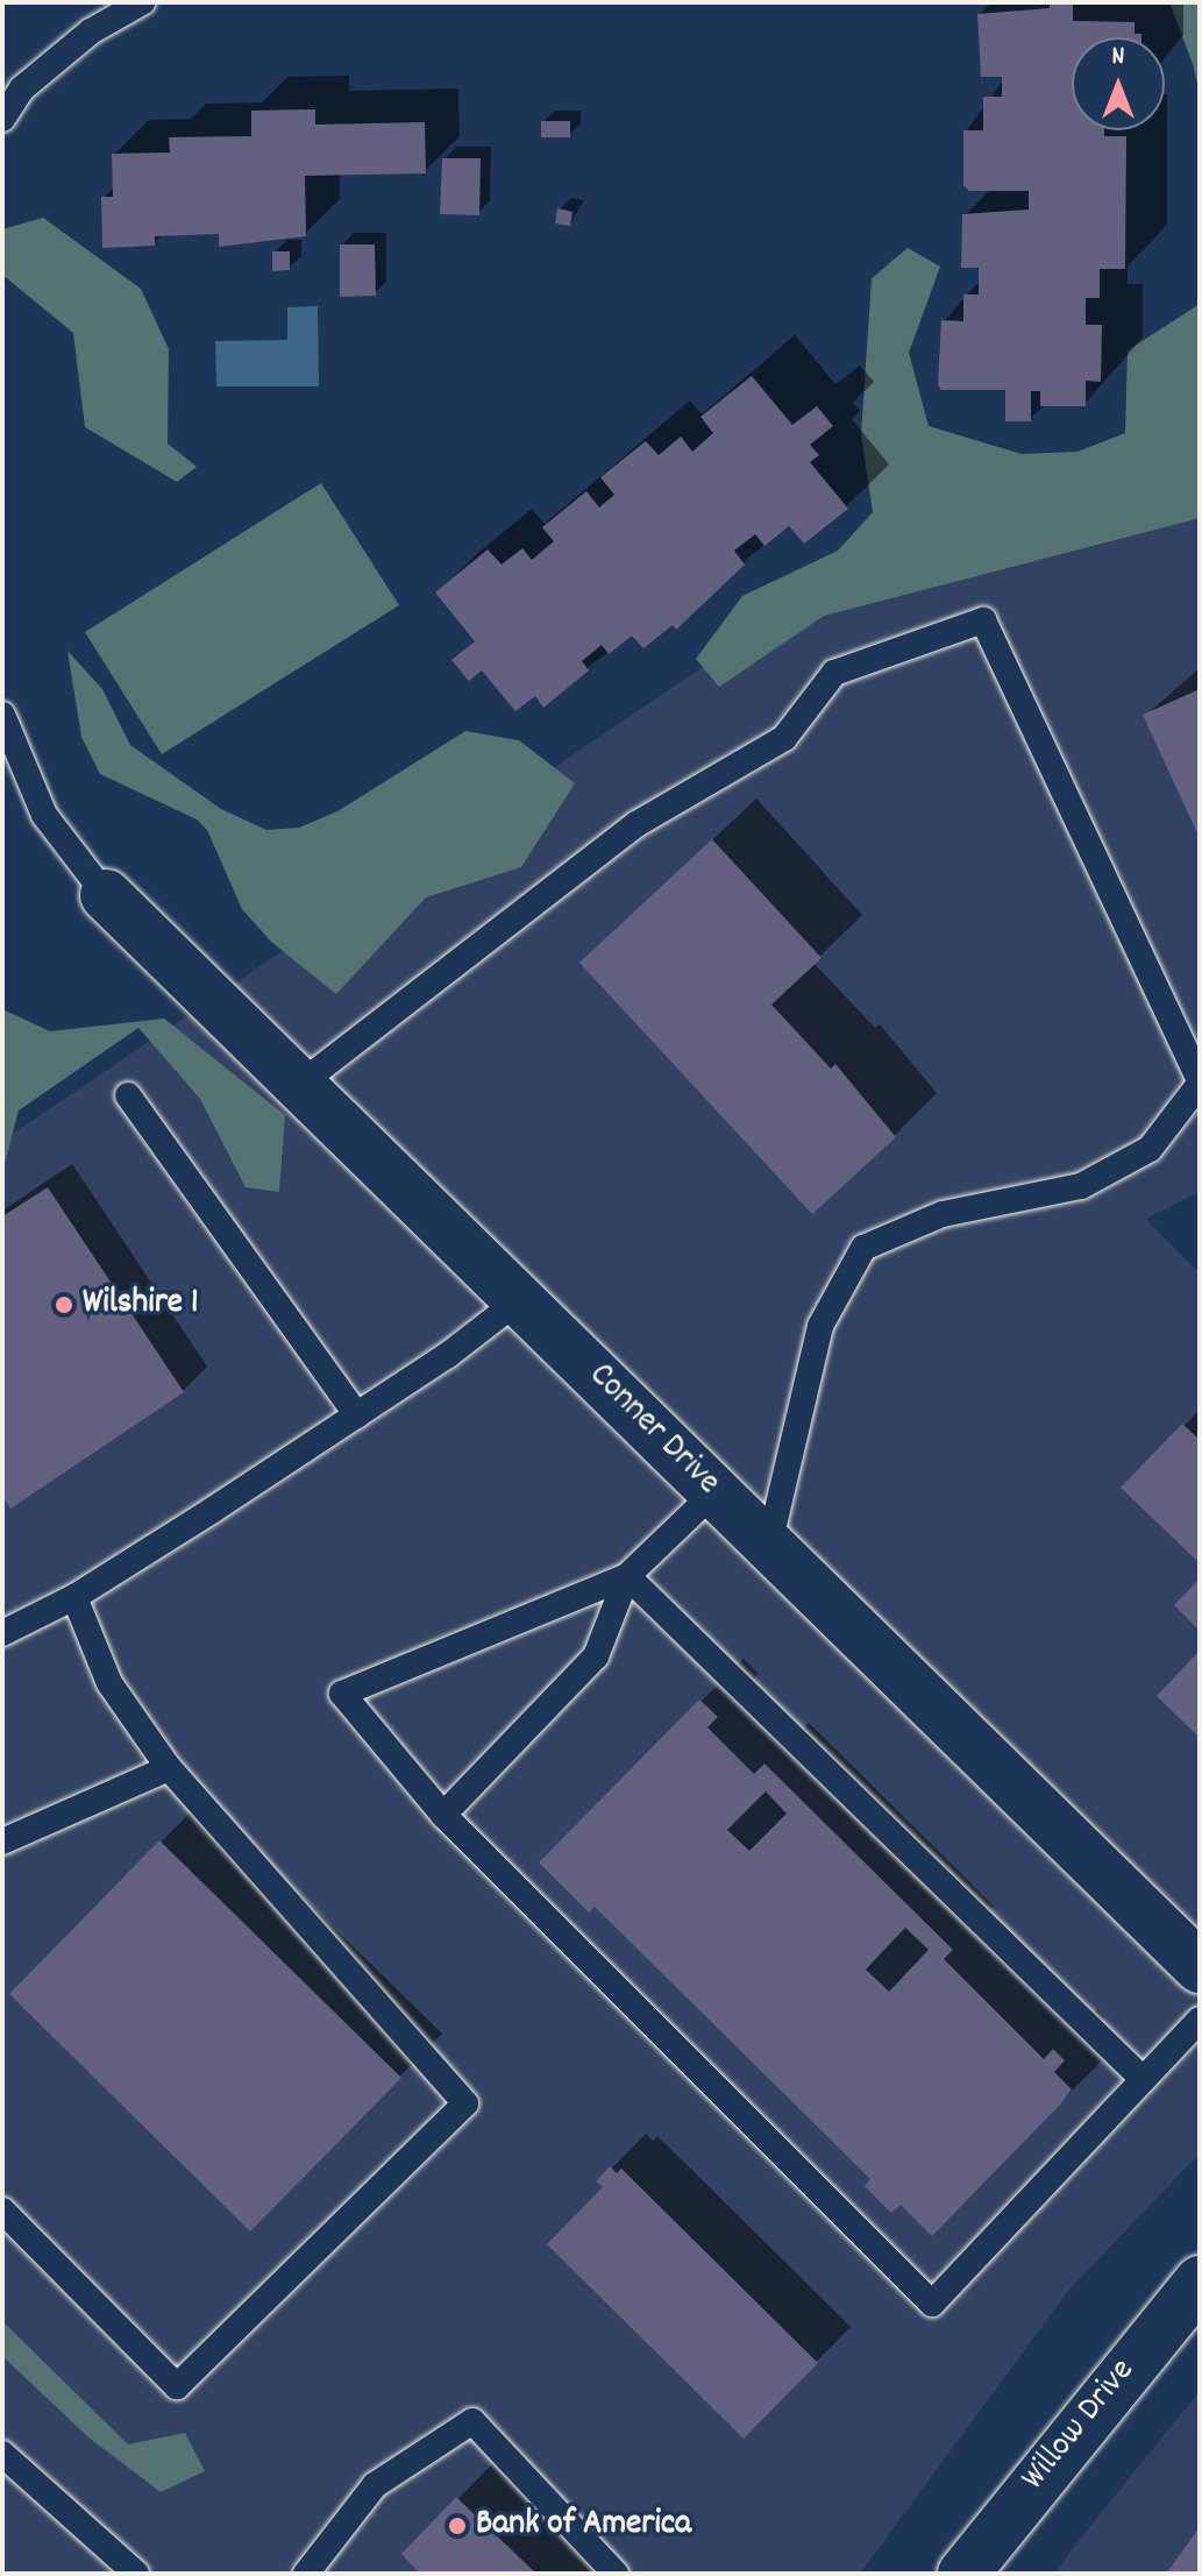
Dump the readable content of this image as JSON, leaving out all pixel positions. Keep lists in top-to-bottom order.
{
  "streets": {
    "street": ["Conner Drive", "Willow Drive"]
  },
  "places": ["Wilshire 1", "Bank of America"],
  "north": "top"
}
